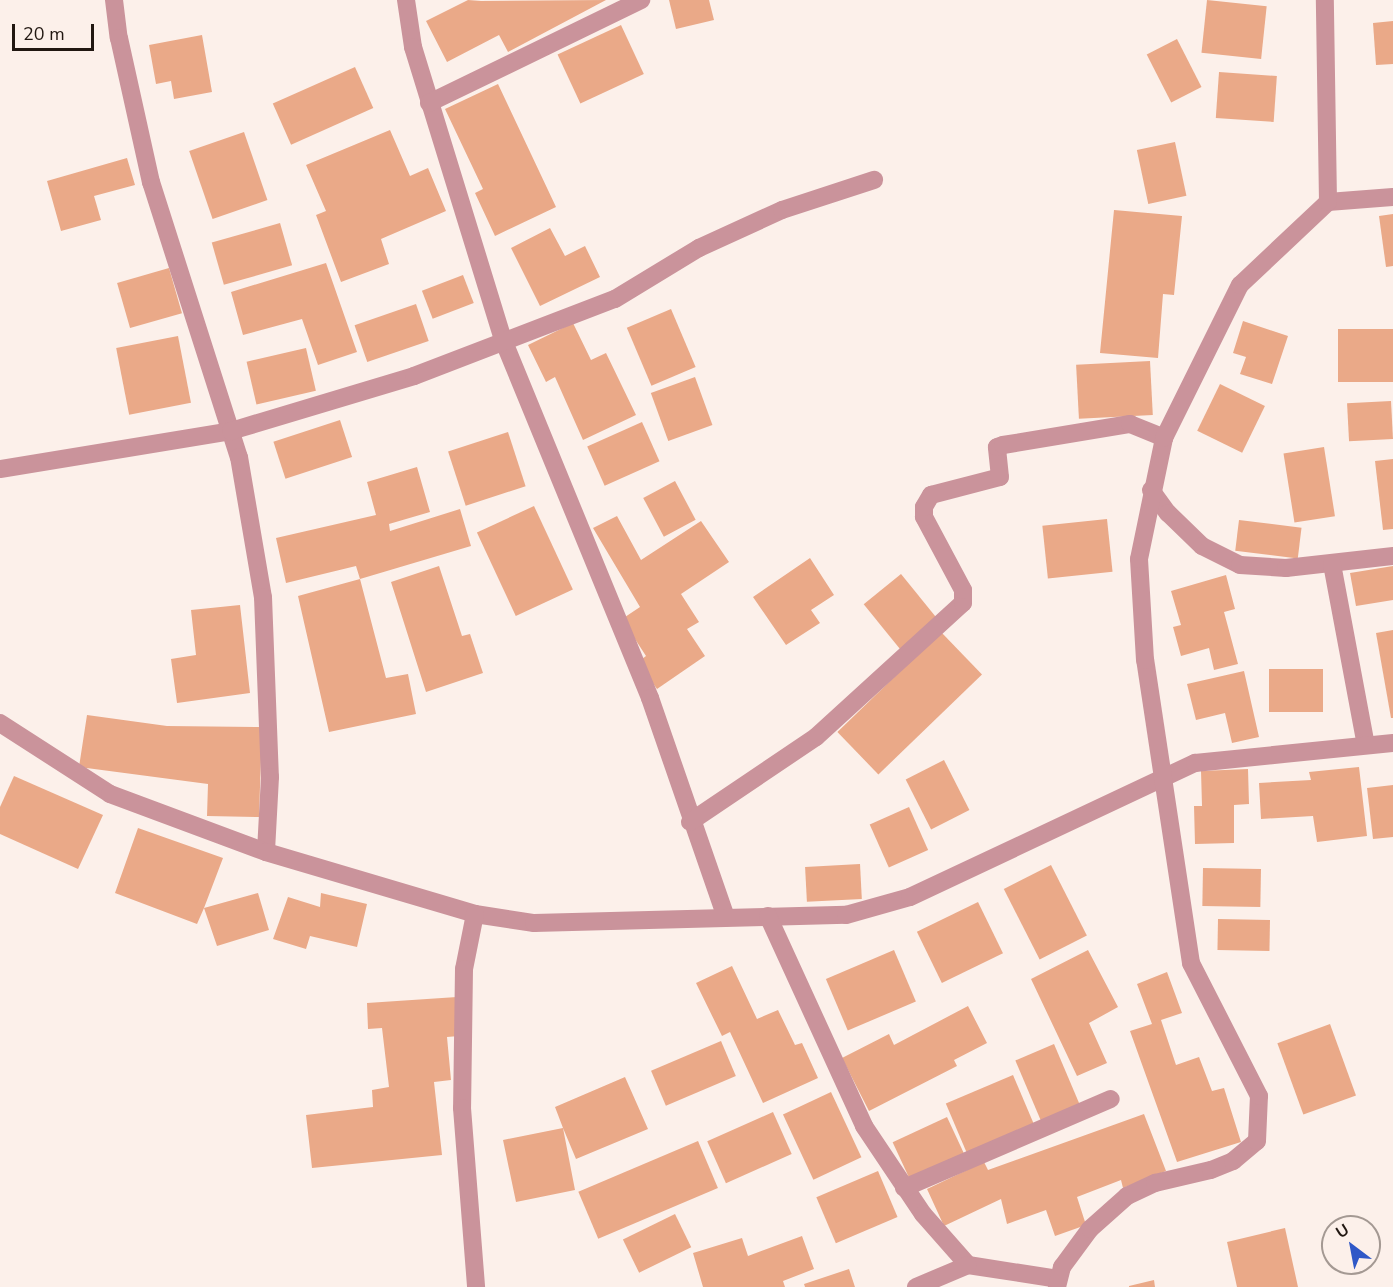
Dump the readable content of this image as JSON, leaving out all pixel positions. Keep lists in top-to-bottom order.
{
  "scale_bar": "20 m",
  "north": "top left"
}
